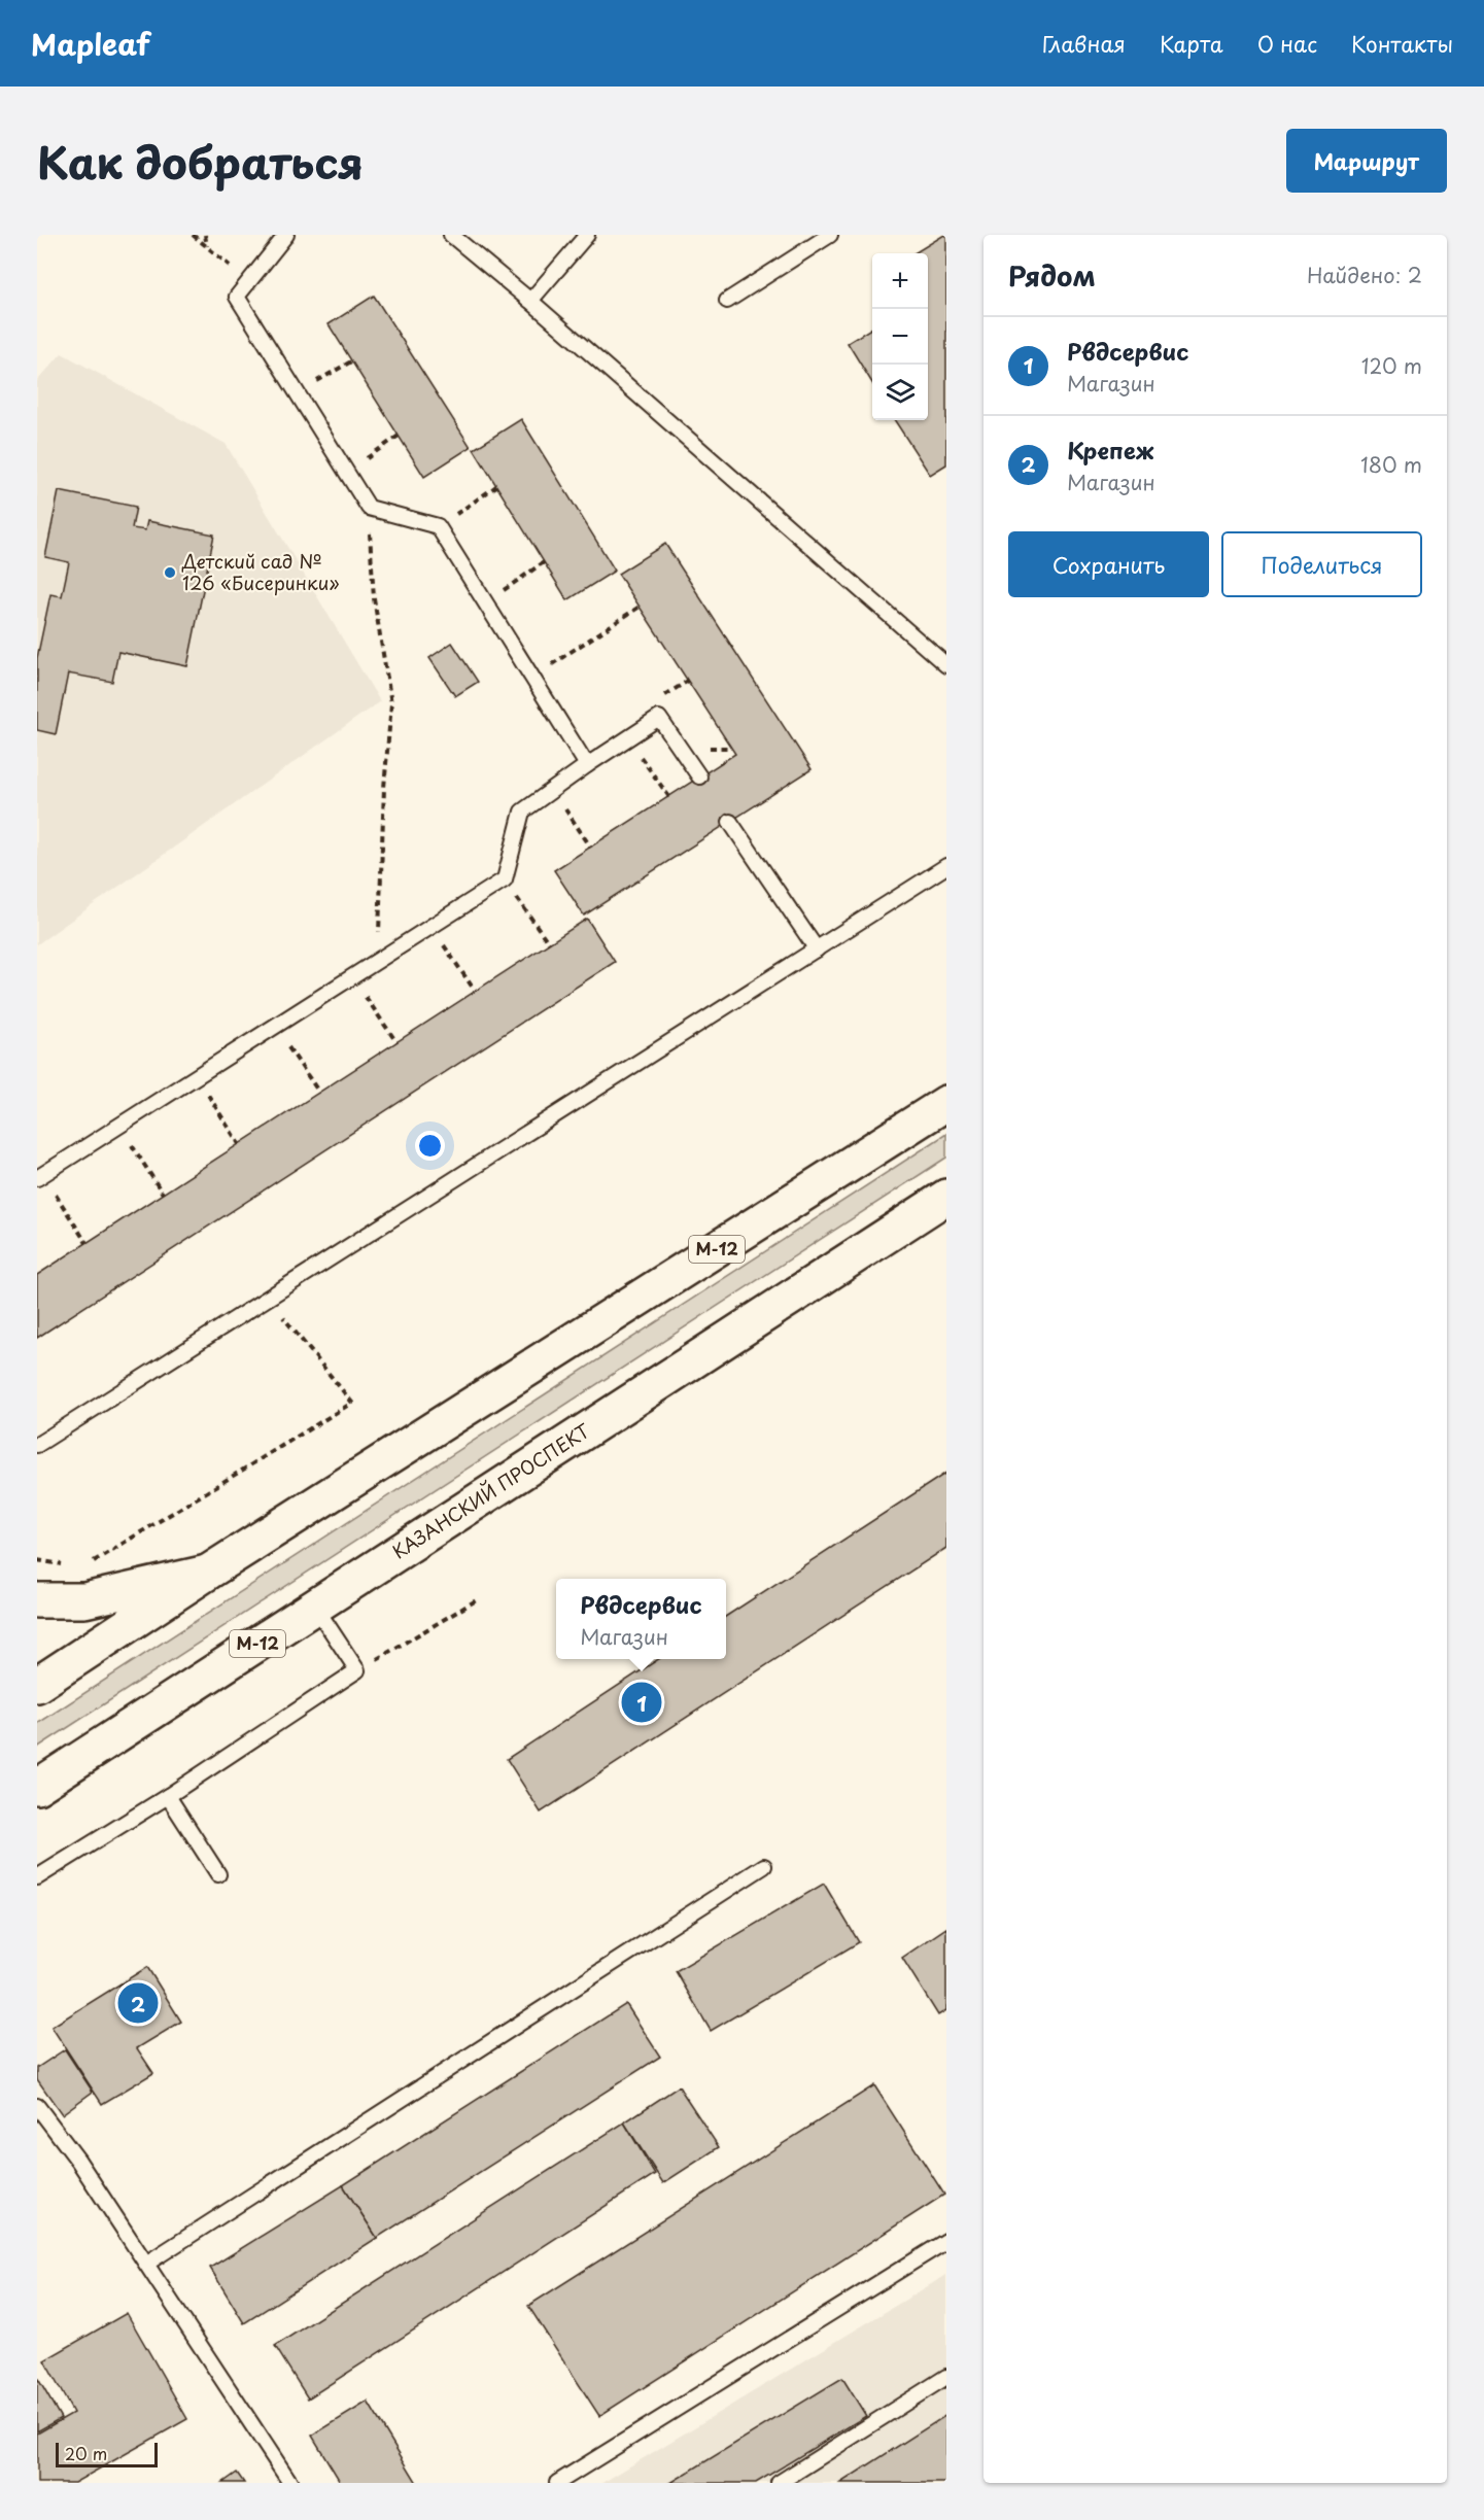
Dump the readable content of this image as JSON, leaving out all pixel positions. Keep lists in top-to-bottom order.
{
  "streets": {
    "main road": ["М-12", "КАЗАНСКИЙ ПРОСПЕКТ"]
  },
  "places": ["Детский сад № 126 «Бисеринки»"],
  "scale_bar": "20 m",
  "page": {
    "header": "Mapleaf",
    "nav": [
      "Главная",
      "Карта",
      "О нас",
      "Контакты"
    ],
    "title": "Как добраться",
    "buttons": [
      "Маршрут",
      ["Сохранить", "Поделиться"]
    ],
    "heading": ["Рядом", "Найдено: 2"],
    "map_buttons": ["+", "−"],
    "list": [
      {
        "mark": "1",
        "name": "Рвдсервис",
        "note": "Магазин",
        "value": "120 m"
      },
      {
        "mark": "2",
        "name": "Крепеж",
        "note": "Магазин",
        "value": "180 m"
      }
    ],
    "popup": ["Рвдсервис", "Магазин"],
    "pins": ["1", "2"],
    "scale": "20 m"
  }
}
